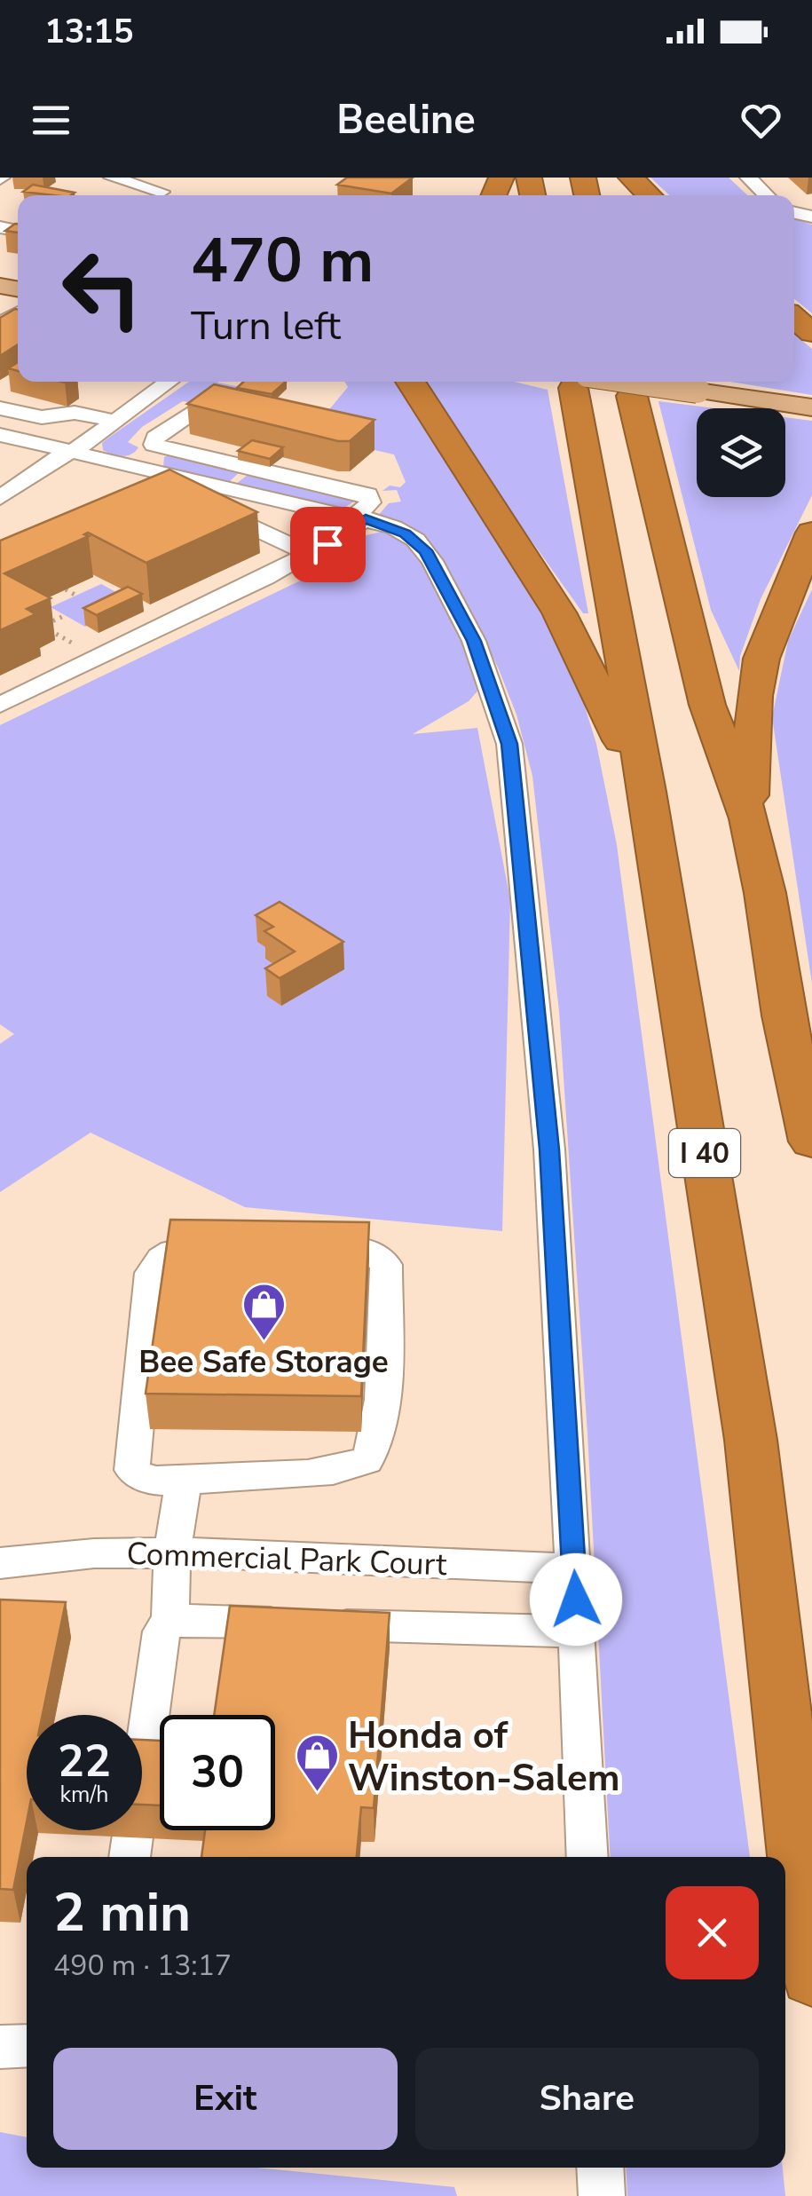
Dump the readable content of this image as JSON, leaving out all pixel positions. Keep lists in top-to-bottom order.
{
  "streets": {
    "highway": ["I 40"],
    "street": ["Commercial Park Court"]
  },
  "places": {
    "shop": ["Bee Safe Storage", "Honda of Winston-Salem"]
  },
  "page": {
    "status": "13:15",
    "header": "Beeline",
    "turn": ["470 m", "Turn left"],
    "speed": "22 km/h",
    "limit": "30",
    "heading": ["2 min", "490 m · 13:17"],
    "buttons": ["Exit", "Share"]
  }
}
